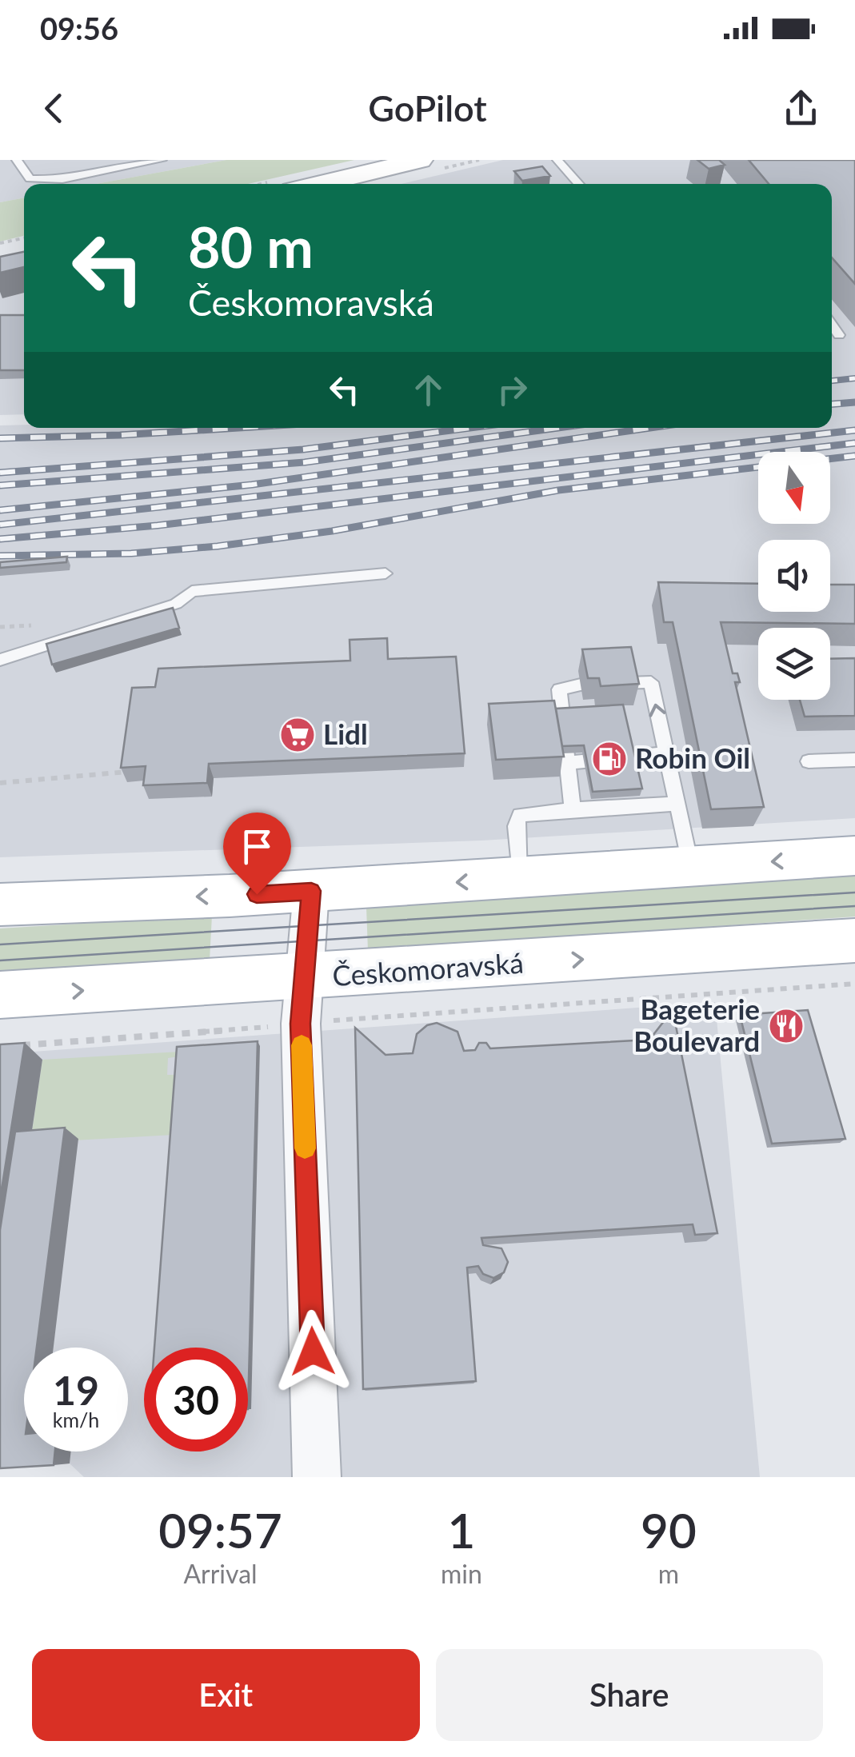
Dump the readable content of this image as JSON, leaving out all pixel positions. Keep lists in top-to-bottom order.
{
  "streets": {
    "main road": ["Českomoravská"]
  },
  "places": {
    "supermarket": ["Lidl"],
    "fuel station": ["Robin Oil"],
    "restaurant": ["Bageterie Boulevard"]
  },
  "north": "bottom",
  "page": {
    "status": "09:56",
    "header": "GoPilot",
    "turn": ["80 m", "Českomoravská"],
    "speed": "19 km/h",
    "limit": "30",
    "eta": [
      "09:57",
      "Arrival",
      "1",
      "min",
      "90",
      "m"
    ],
    "buttons": ["Exit", "Share"]
  }
}
